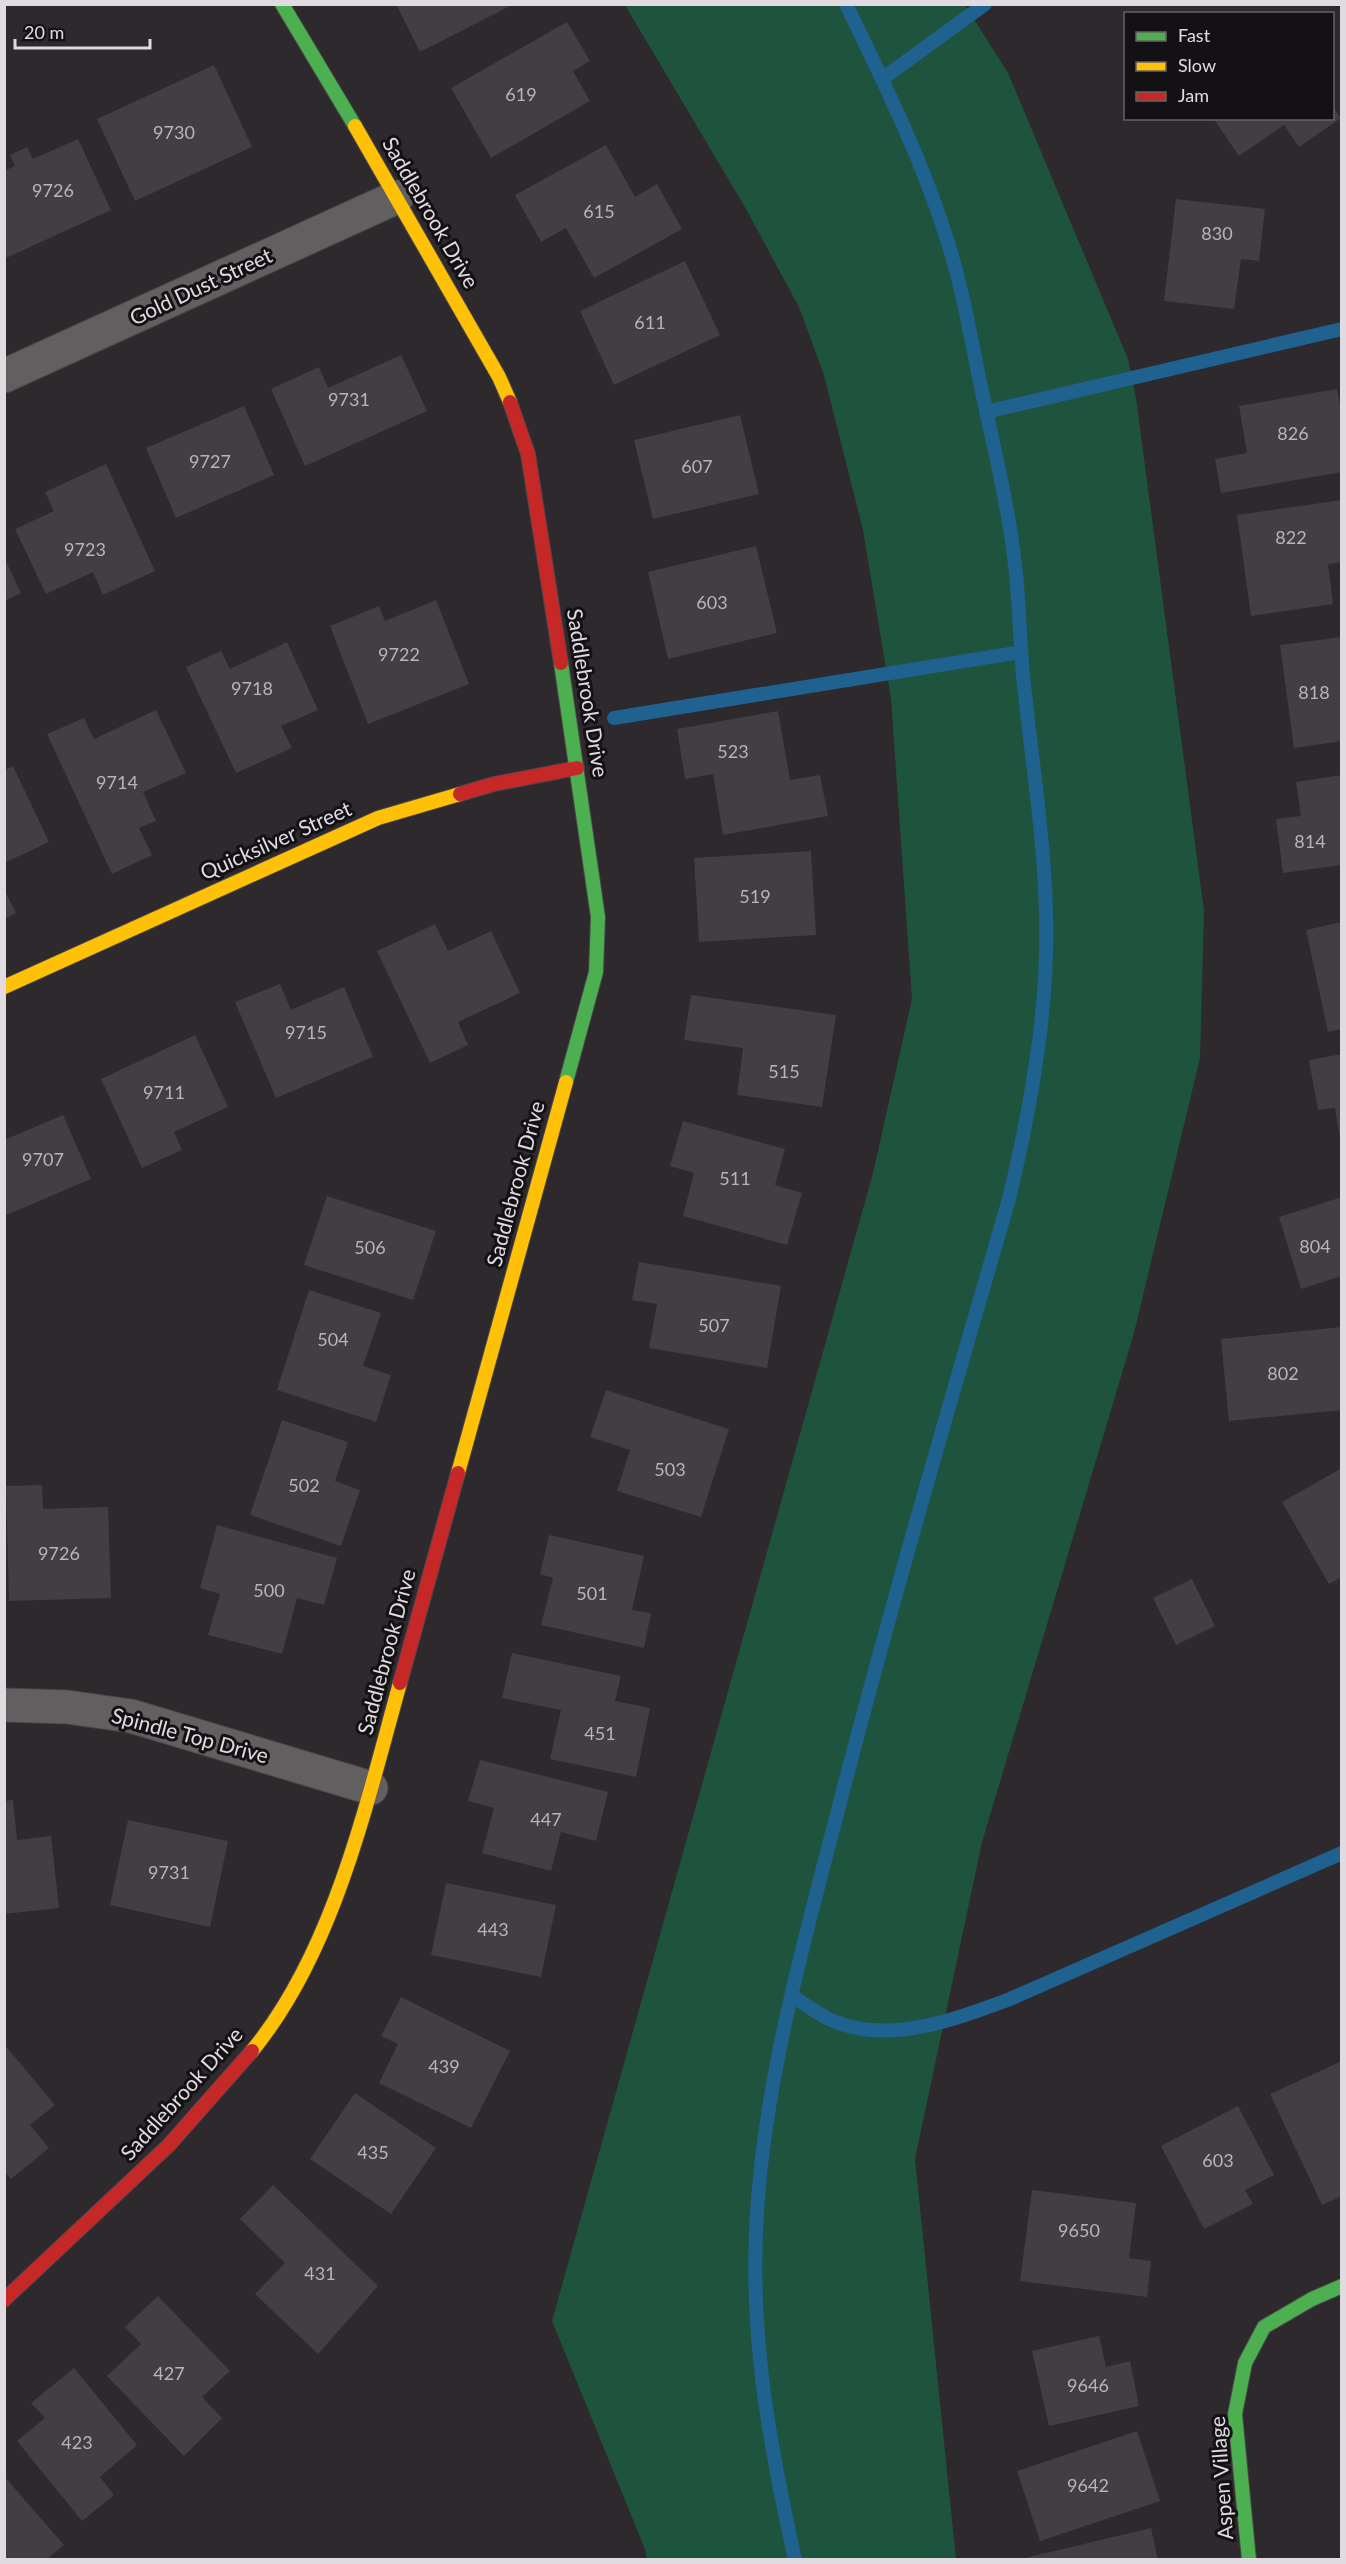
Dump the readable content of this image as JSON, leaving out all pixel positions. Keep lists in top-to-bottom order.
{
  "streets": {
    "street": [
      "Saddlebrook Drive",
      "Gold Dust Street",
      "Quicksilver Street",
      "Spindle Top Drive",
      "Aspen Village"
    ]
  },
  "crossings": [
    ["Saddlebrook Drive", "Gold Dust Street"],
    ["Saddlebrook Drive", "Quicksilver Street"],
    ["Saddlebrook Drive", "Spindle Top Drive"]
  ],
  "house_numbers": [
    "619",
    "9730",
    "9726",
    "615",
    "830",
    "611",
    "9731",
    "826",
    "9727",
    "607",
    "822",
    "9723",
    "603",
    "9722",
    "9718",
    "818",
    "523",
    "9714",
    "814",
    "519",
    "9715",
    "515",
    "9711",
    "9707",
    "511",
    "804",
    "506",
    "507",
    "504",
    "802",
    "503",
    "502",
    "9726",
    "500",
    "501",
    "451",
    "447",
    "9731",
    "443",
    "439",
    "435",
    "603",
    "9650",
    "431",
    "427",
    "9646",
    "423",
    "9642"
  ],
  "legend": ["Fast", "Slow", "Jam"],
  "scale_bar": "20 m"
}
